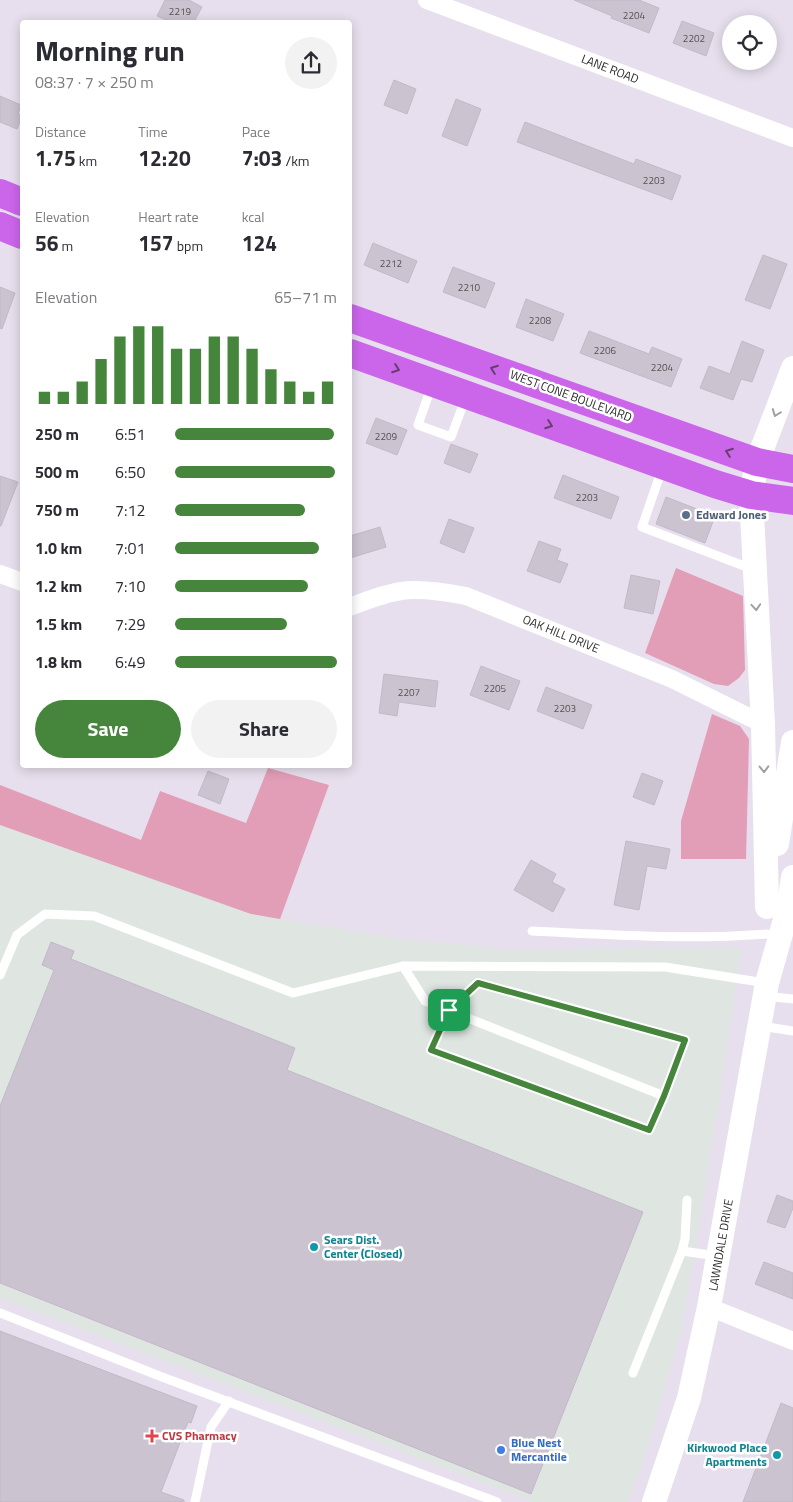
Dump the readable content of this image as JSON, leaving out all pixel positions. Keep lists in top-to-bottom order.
{
  "streets": {
    "main road": ["WEST CONE BOULEVARD", "LAWNDALE DRIVE"],
    "street": ["LANE ROAD", "OAK HILL DRIVE"]
  },
  "places": {
    "other": [
      "Edward Jones",
      "Sears Dist. Center (Closed)",
      "Blue Nest Mercantile",
      "Kirkwood Place Apartments"
    ],
    "health": ["CVS Pharmacy"]
  },
  "house_numbers": [
    "2219",
    "2204",
    "2202",
    "2203",
    "2212",
    "2210",
    "2208",
    "2206",
    "2204",
    "2209",
    "2203",
    "2205",
    "2207",
    "2203"
  ],
  "page": {
    "heading": ["Morning run", "08:37 · 7 × 250 m"],
    "stats": [
      ["Distance", "1.75 km"],
      ["Time", "12:20"],
      ["Pace", "7:03 /km"],
      ["Elevation", "56 m"],
      ["Heart rate", "157 bpm"],
      ["kcal", "124"]
    ],
    "chart": ["Elevation", "65–71 m"],
    "list": [
      {
        "name": "250 m",
        "note": "6:51"
      },
      {
        "name": "500 m",
        "note": "6:50"
      },
      {
        "name": "750 m",
        "note": "7:12"
      },
      {
        "name": "1.0 km",
        "note": "7:01"
      },
      {
        "name": "1.2 km",
        "note": "7:10"
      },
      {
        "name": "1.5 km",
        "note": "7:29"
      },
      {
        "name": "1.8 km",
        "note": "6:49"
      }
    ],
    "buttons": ["Save", "Share"]
  }
}
